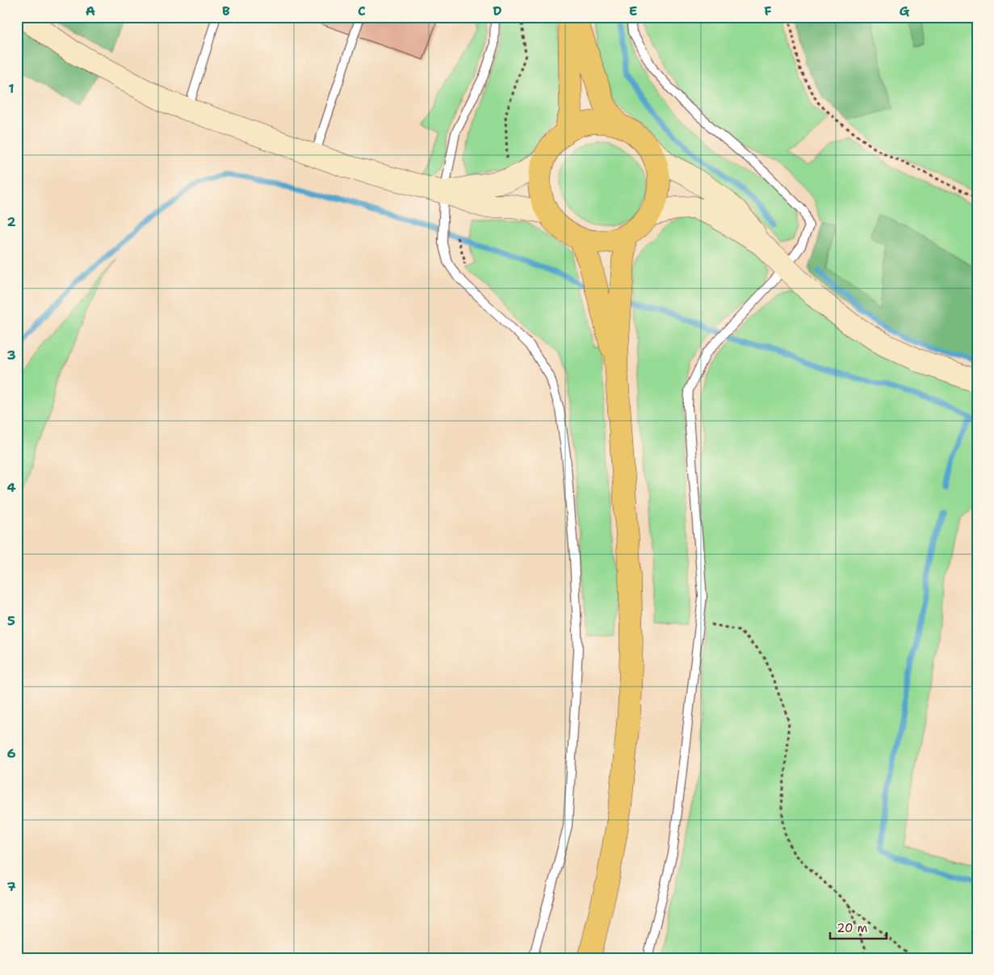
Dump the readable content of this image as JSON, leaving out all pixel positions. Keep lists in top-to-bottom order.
{
  "scale_bar": "20 m",
  "grid": {
    "columns": [
      "A",
      "B",
      "C",
      "D",
      "E",
      "F",
      "G"
    ],
    "rows": [
      "1",
      "2",
      "3",
      "4",
      "5",
      "6",
      "7"
    ]
  }
}
